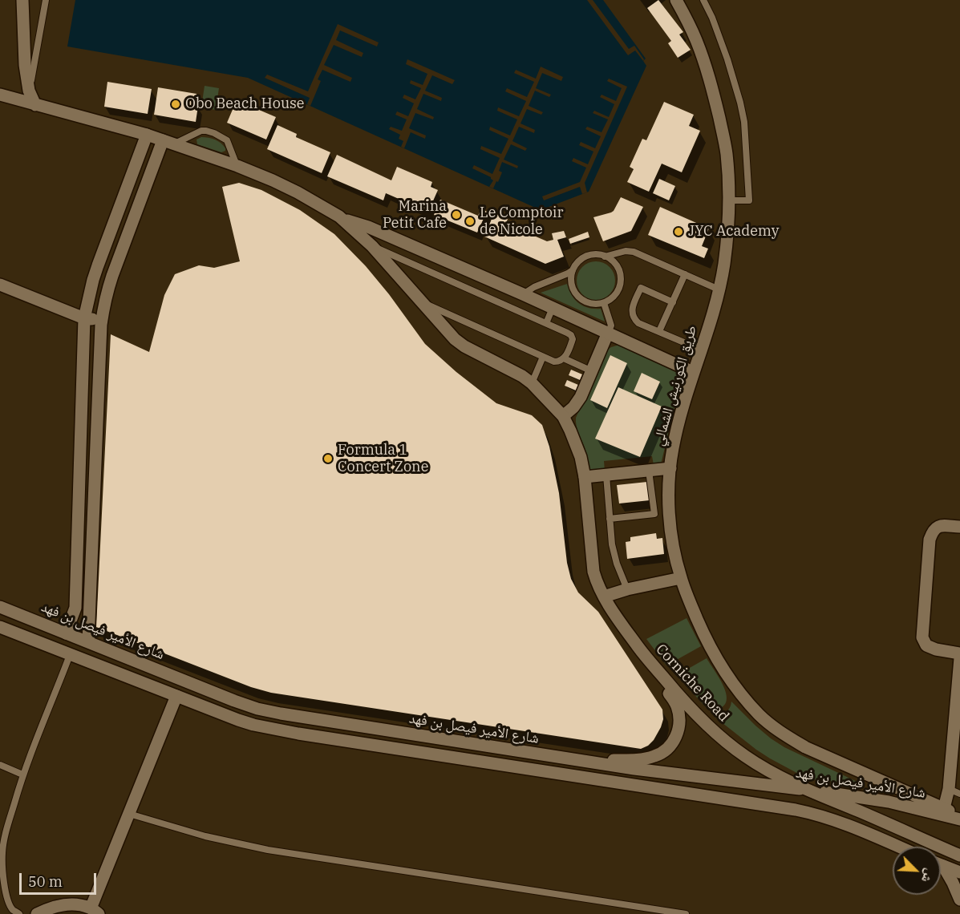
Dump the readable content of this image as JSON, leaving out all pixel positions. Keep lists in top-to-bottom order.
{
  "streets": {
    "main road": ["طريق الكورنيش الشمالي", "شارع الأمير فيصل بن فهد", "Corniche Road"]
  },
  "crossings": [
    ["شارع الأمير فيصل بن فهد", "Corniche Road"]
  ],
  "places": [
    "Obo Beach House",
    "Marina Petit Cafe",
    "Le Comptoir de Nicole",
    "JYC Academy",
    "Formula 1 Concert Zone"
  ],
  "scale_bar": "50 m",
  "north": "bottom right"
}
